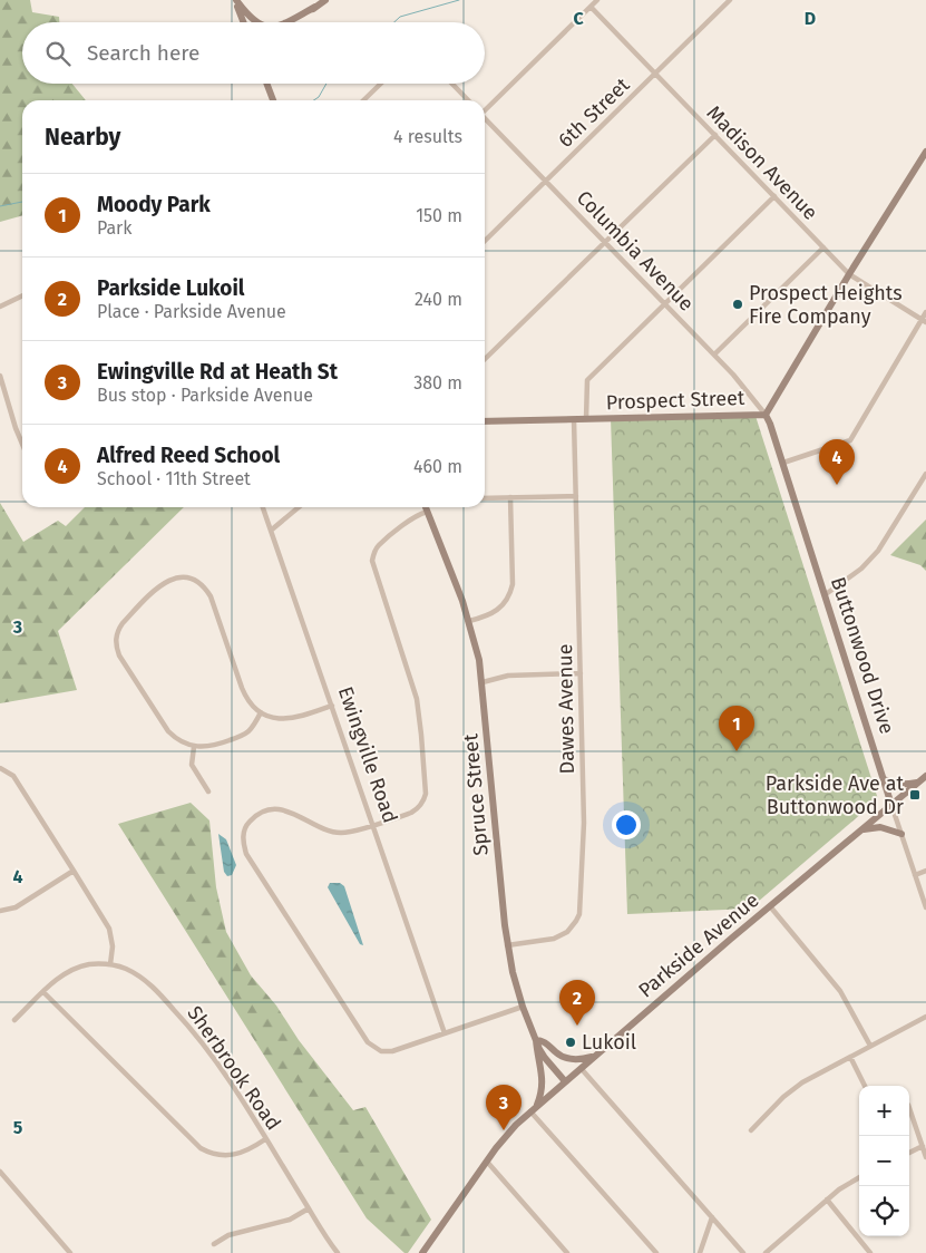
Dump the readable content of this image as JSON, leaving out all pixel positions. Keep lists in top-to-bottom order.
{
  "streets": {
    "street": [
      "6th Street",
      "Madison Avenue",
      "Columbia Avenue",
      "Prospect Street",
      "Buttonwood Drive",
      "Dawes Avenue",
      "Ewingville Road",
      "Spruce Street",
      "Parkside Avenue",
      "Sherbrook Road"
    ]
  },
  "crossings": [
    ["6th Street", "Madison Avenue"],
    ["6th Street", "Columbia Avenue"],
    ["Madison Avenue", "Prospect Street"],
    ["Columbia Avenue", "Prospect Street"],
    ["Columbia Avenue", "Buttonwood Drive"],
    ["Prospect Street", "Buttonwood Drive"],
    ["Prospect Street", "Dawes Avenue"],
    ["Buttonwood Drive", "Parkside Avenue"],
    ["Dawes Avenue", "Spruce Street"],
    ["Spruce Street", "Parkside Avenue"]
  ],
  "places": {
    "other": ["Prospect Heights Fire Company", "Lukoil"],
    "transit": ["Parkside Ave at Buttonwood Dr"]
  },
  "page": {
    "search": "Search here",
    "heading": ["Nearby", "4 results"],
    "list": [
      {
        "mark": "1",
        "name": "Moody Park",
        "note": "Park",
        "value": "150 m"
      },
      {
        "mark": "2",
        "name": "Parkside Lukoil",
        "note": "Place · Parkside Avenue",
        "value": "240 m"
      },
      {
        "mark": "3",
        "name": "Ewingville Rd at Heath St",
        "note": "Bus stop · Parkside Avenue",
        "value": "380 m"
      },
      {
        "mark": "4",
        "name": "Alfred Reed School",
        "note": "School · 11th Street",
        "value": "460 m"
      }
    ],
    "pins": [
      "4",
      "1",
      "2",
      "3"
    ],
    "map_buttons": ["+", "−"]
  },
  "grid": {
    "columns": ["C", "D"],
    "rows": ["3", "4", "5"]
  }
}
